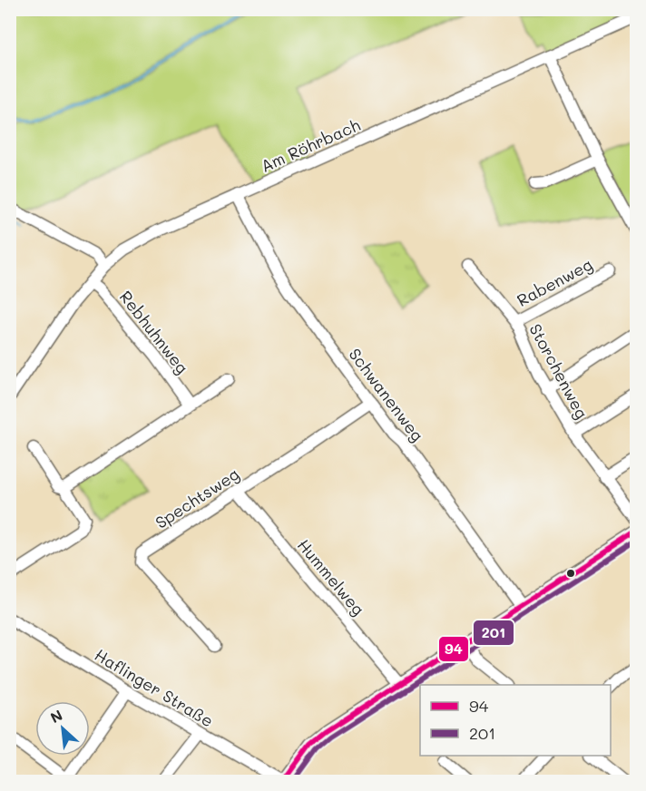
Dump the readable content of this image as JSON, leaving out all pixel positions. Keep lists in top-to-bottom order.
{
  "streets": {
    "street": [
      "Am Röhrbach",
      "Rabenweg",
      "Rebhuhnweg",
      "Storchenweg",
      "Schwanenweg",
      "Spechtsweg",
      "Hummelweg",
      "Haflinger Straße"
    ]
  },
  "crossings": [
    ["Am Röhrbach", "Rebhuhnweg"],
    ["Am Röhrbach", "Schwanenweg"],
    ["Rabenweg", "Storchenweg"],
    ["Schwanenweg", "Spechtsweg"],
    ["Spechtsweg", "Hummelweg"]
  ],
  "lines": ["transit line 94", "transit line 201"],
  "legend": ["94", "201"],
  "north": "top left"
}
